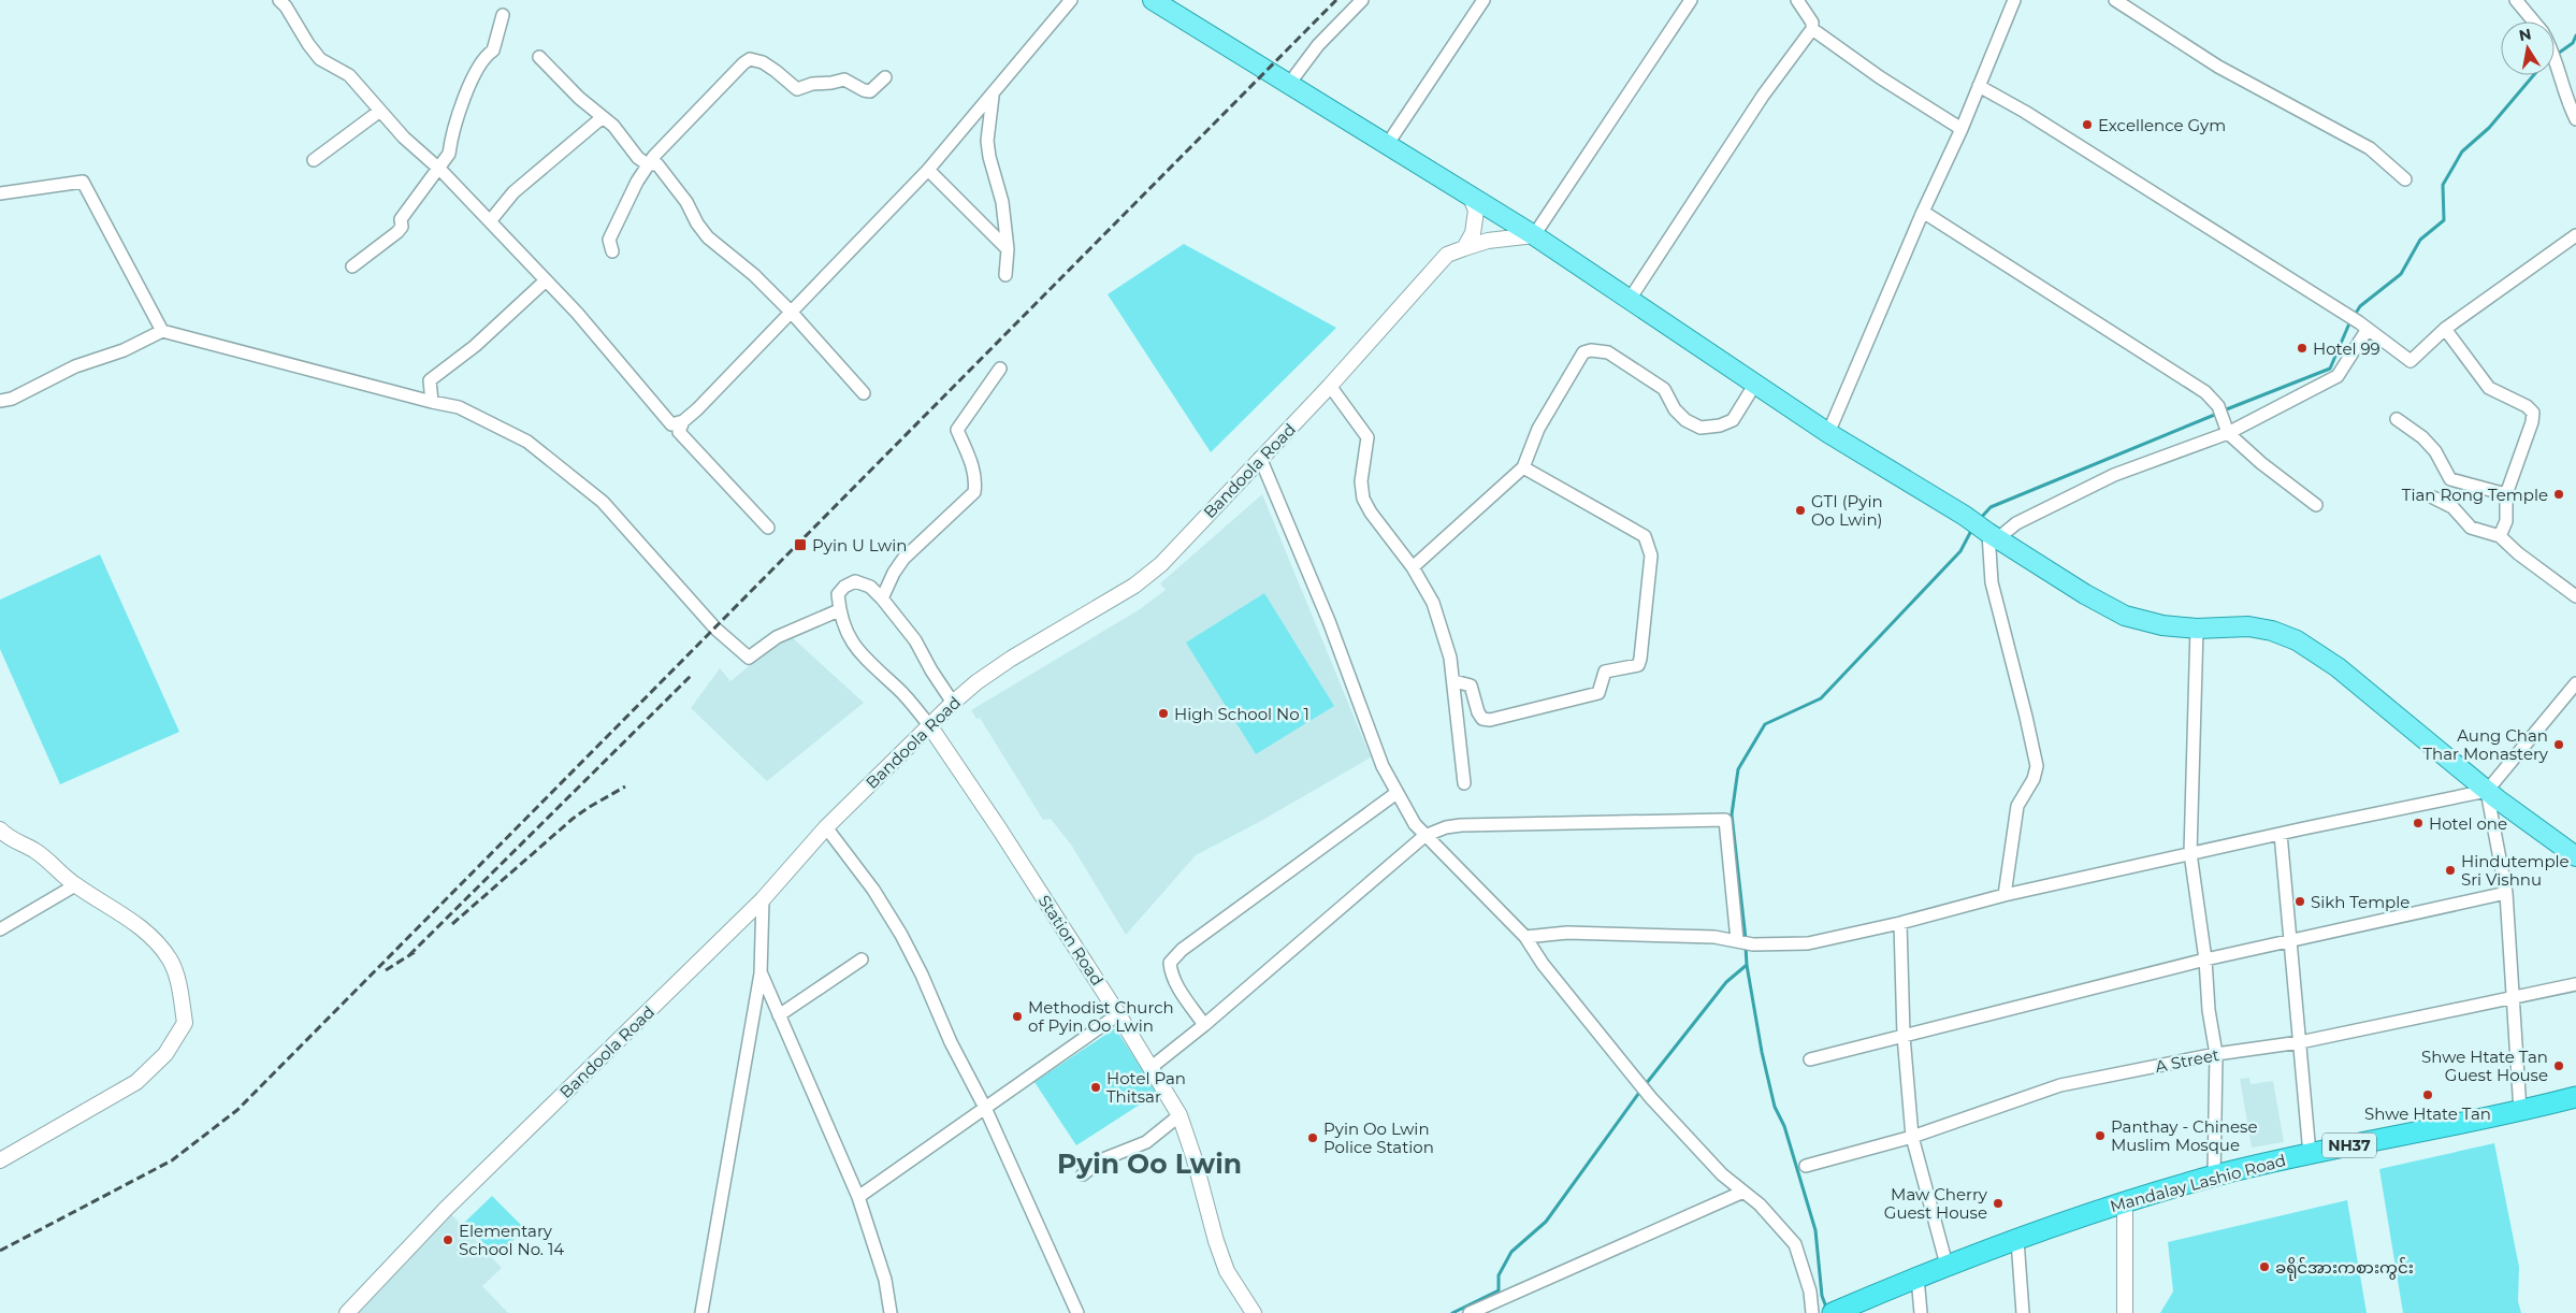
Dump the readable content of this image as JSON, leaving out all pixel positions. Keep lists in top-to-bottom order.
{
  "streets": {
    "highway": ["NH37", "Mandalay Lashio Road"],
    "street": ["Bandoola Road", "Station Road", "A Street"]
  },
  "crossings": [
    ["Bandoola Road", "Station Road"]
  ],
  "districts": ["Pyin Oo Lwin"],
  "places": {
    "other": [
      "Excellence Gym",
      "Hotel 99",
      "Tian Rong Temple",
      "GTI (Pyin Oo Lwin)",
      "High School No 1",
      "Aung Chan Thar Monastery",
      "Hotel one",
      "Hindutemple Sri Vishnu",
      "Sikh Temple",
      "Methodist Church of Pyin Oo Lwin",
      "Shwe Htate Tan Guest House",
      "Hotel Pan Thitsar",
      "Shwe Htate Tan",
      "Panthay - Chinese Muslim Mosque",
      "Pyin Oo Lwin Police Station",
      "Maw Cherry Guest House",
      "Elementary School No. 14",
      "ခရိုင်အားကစားကွင်း"
    ],
    "transit": ["Pyin U Lwin"]
  },
  "north": "top"
}
